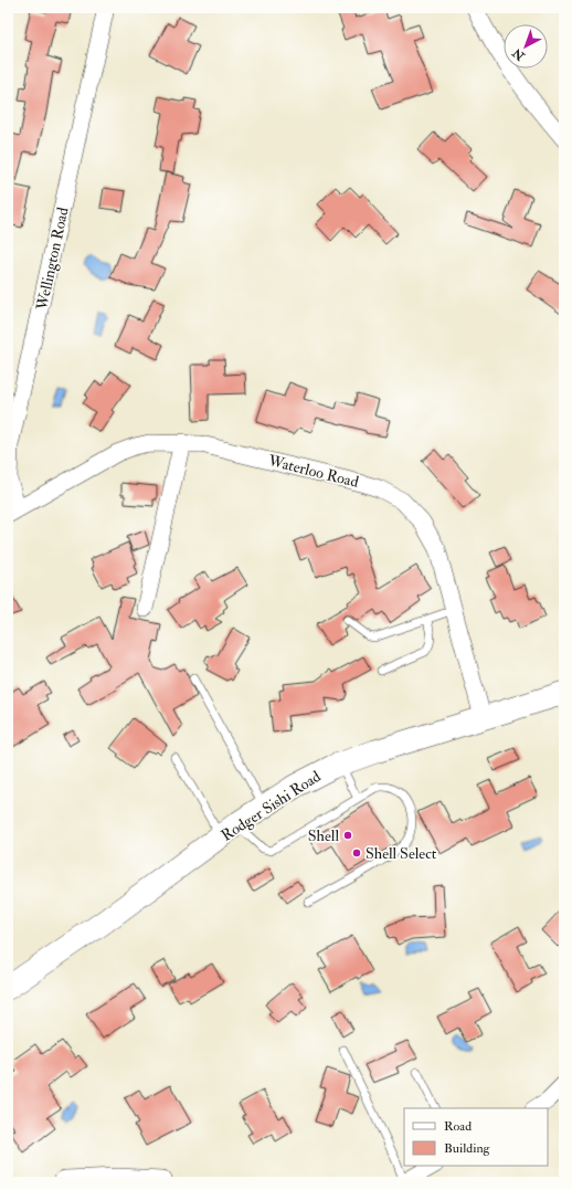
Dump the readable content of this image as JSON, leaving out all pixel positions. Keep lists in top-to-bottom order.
{
  "streets": {
    "main road": ["Rodger Sishi Road"],
    "street": ["Wellington Road", "Waterloo Road"]
  },
  "crossings": [
    ["Wellington Road", "Waterloo Road"],
    ["Waterloo Road", "Rodger Sishi Road"]
  ],
  "places": ["Shell", "Shell Select"],
  "legend": ["Road", "Building"],
  "north": "bottom left"
}
